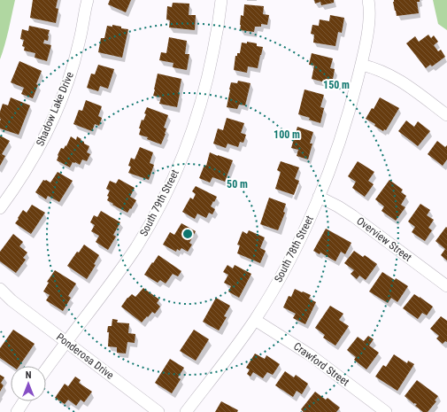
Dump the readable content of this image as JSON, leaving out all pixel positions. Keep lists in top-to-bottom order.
{
  "streets": {
    "street": [
      "Shadow Lake Drive",
      "South 79th Street",
      "Overview Street",
      "South 78th Street",
      "Ponderosa Drive",
      "Crawford Street"
    ]
  },
  "crossings": [
    ["South 79th Street", "Ponderosa Drive"],
    ["Overview Street", "South 78th Street"],
    ["South 78th Street", "Crawford Street"]
  ],
  "north": "top",
  "rings": ["150 m", "100 m", "50 m"]
}
